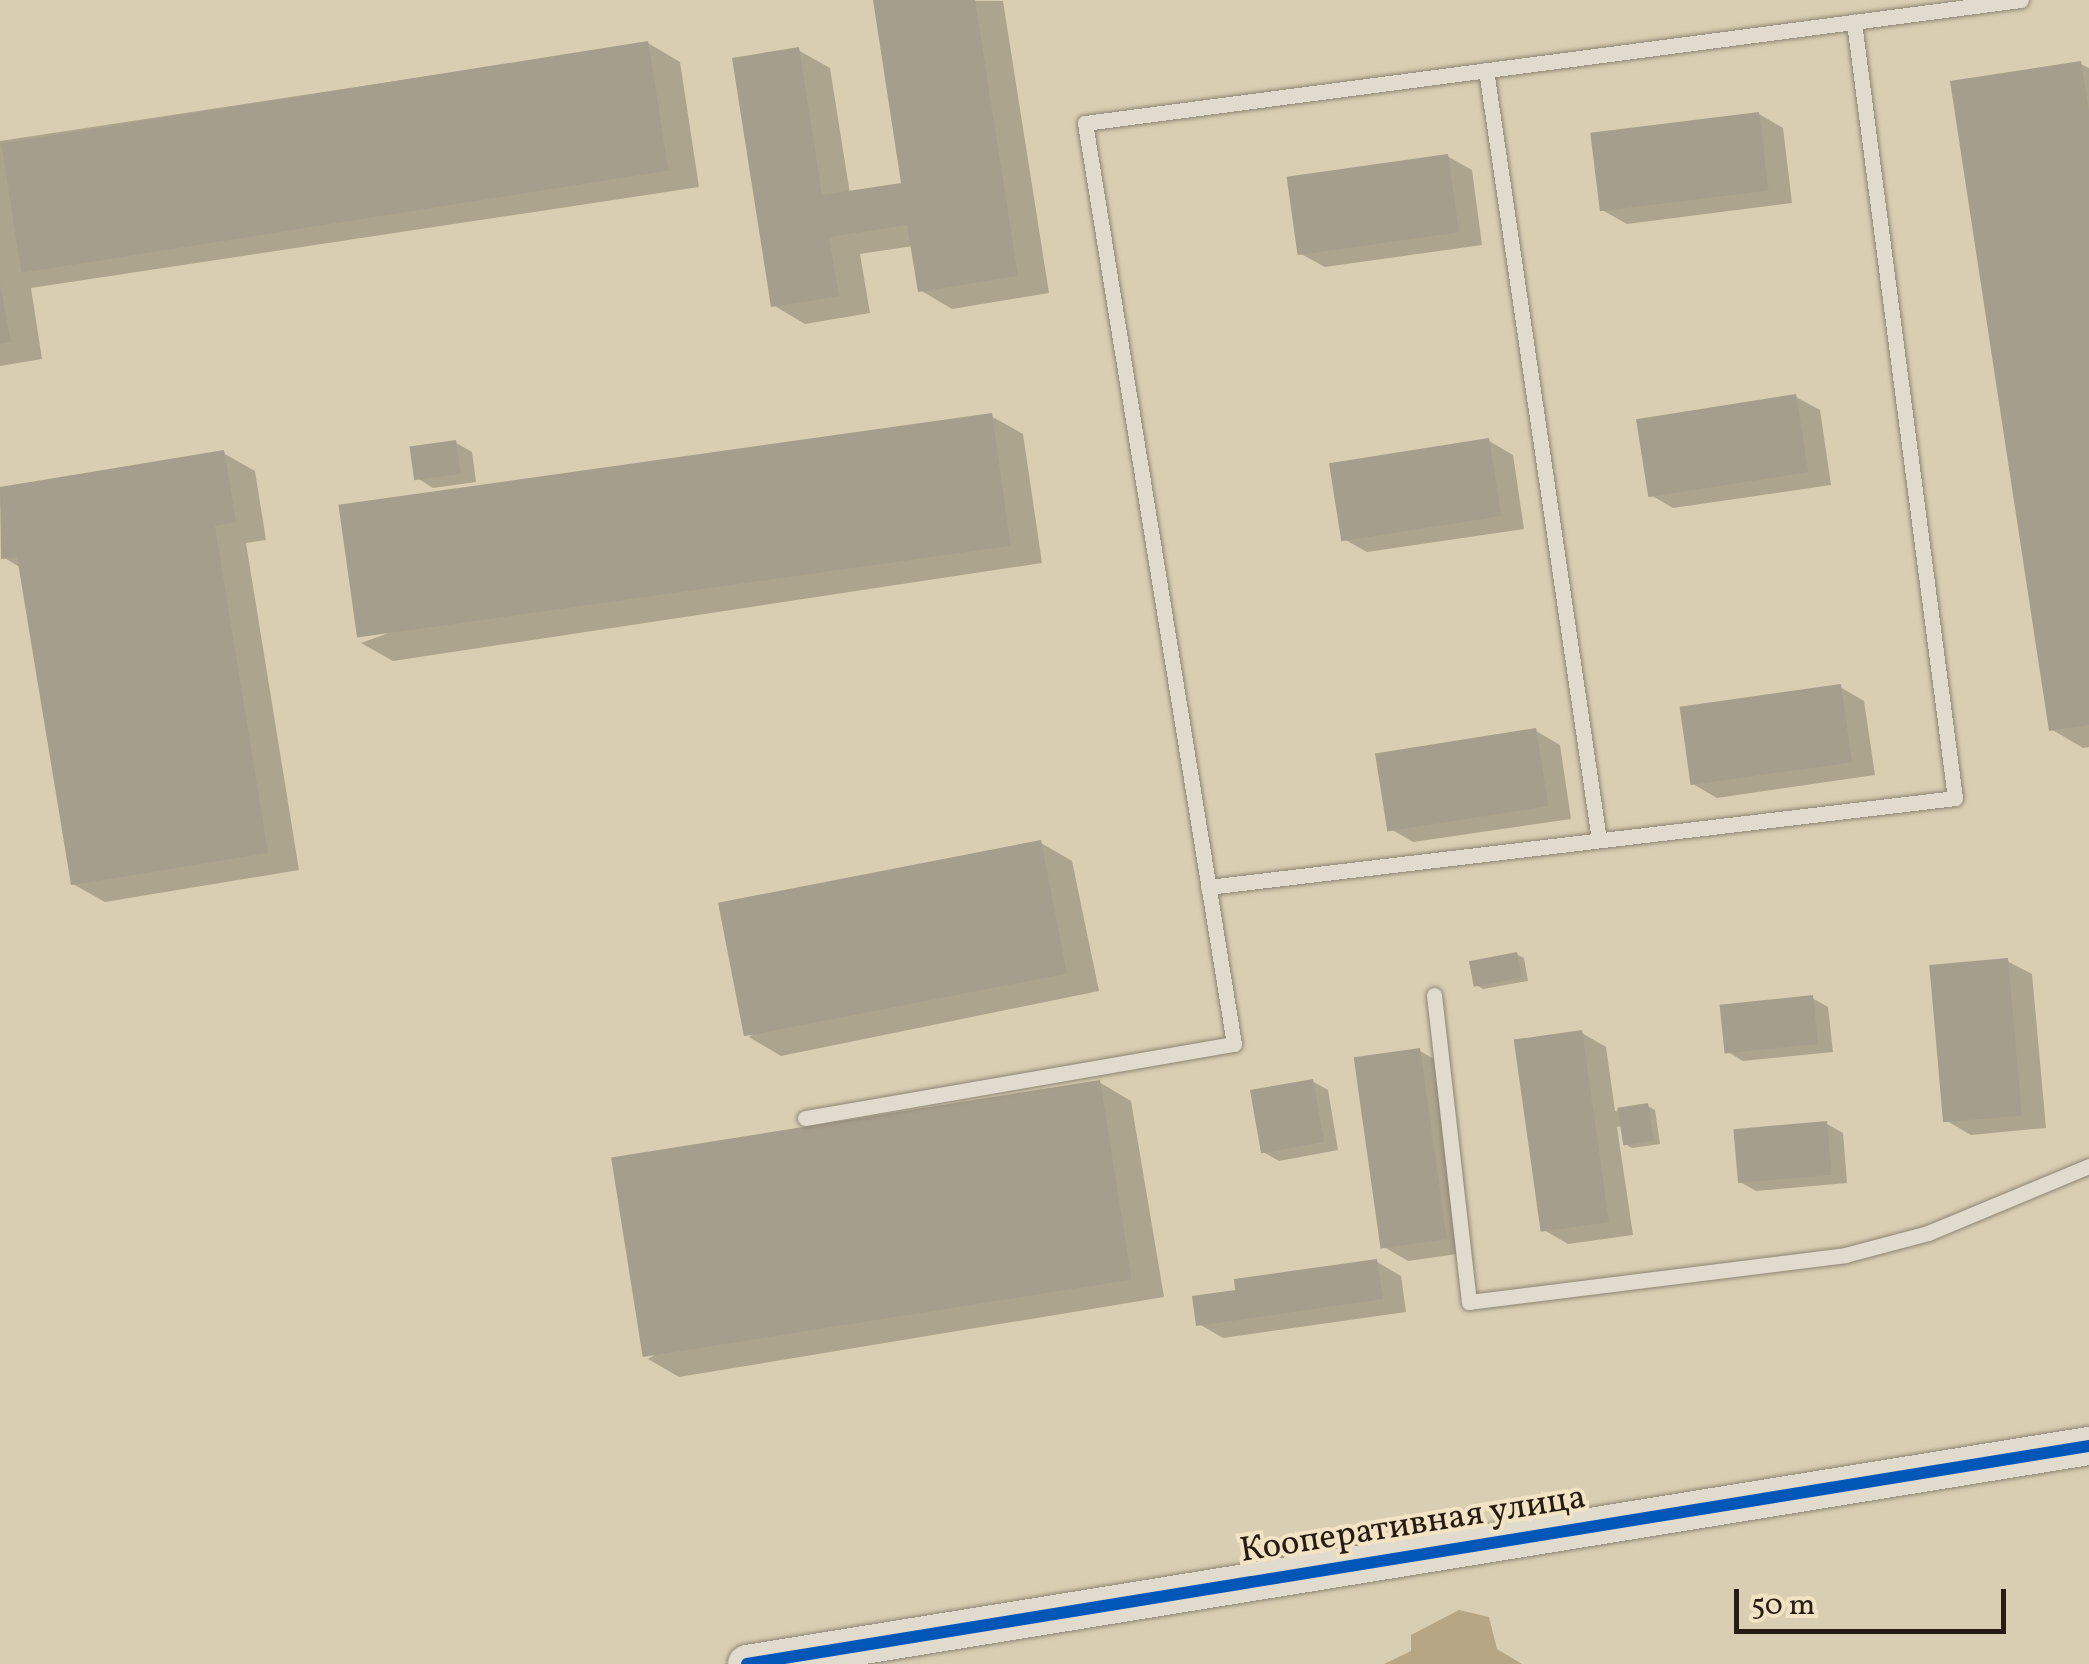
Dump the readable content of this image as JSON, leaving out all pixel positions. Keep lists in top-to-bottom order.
{
  "streets": {
    "street": ["Кооперативная улица"]
  },
  "scale_bar": "50 m"
}
